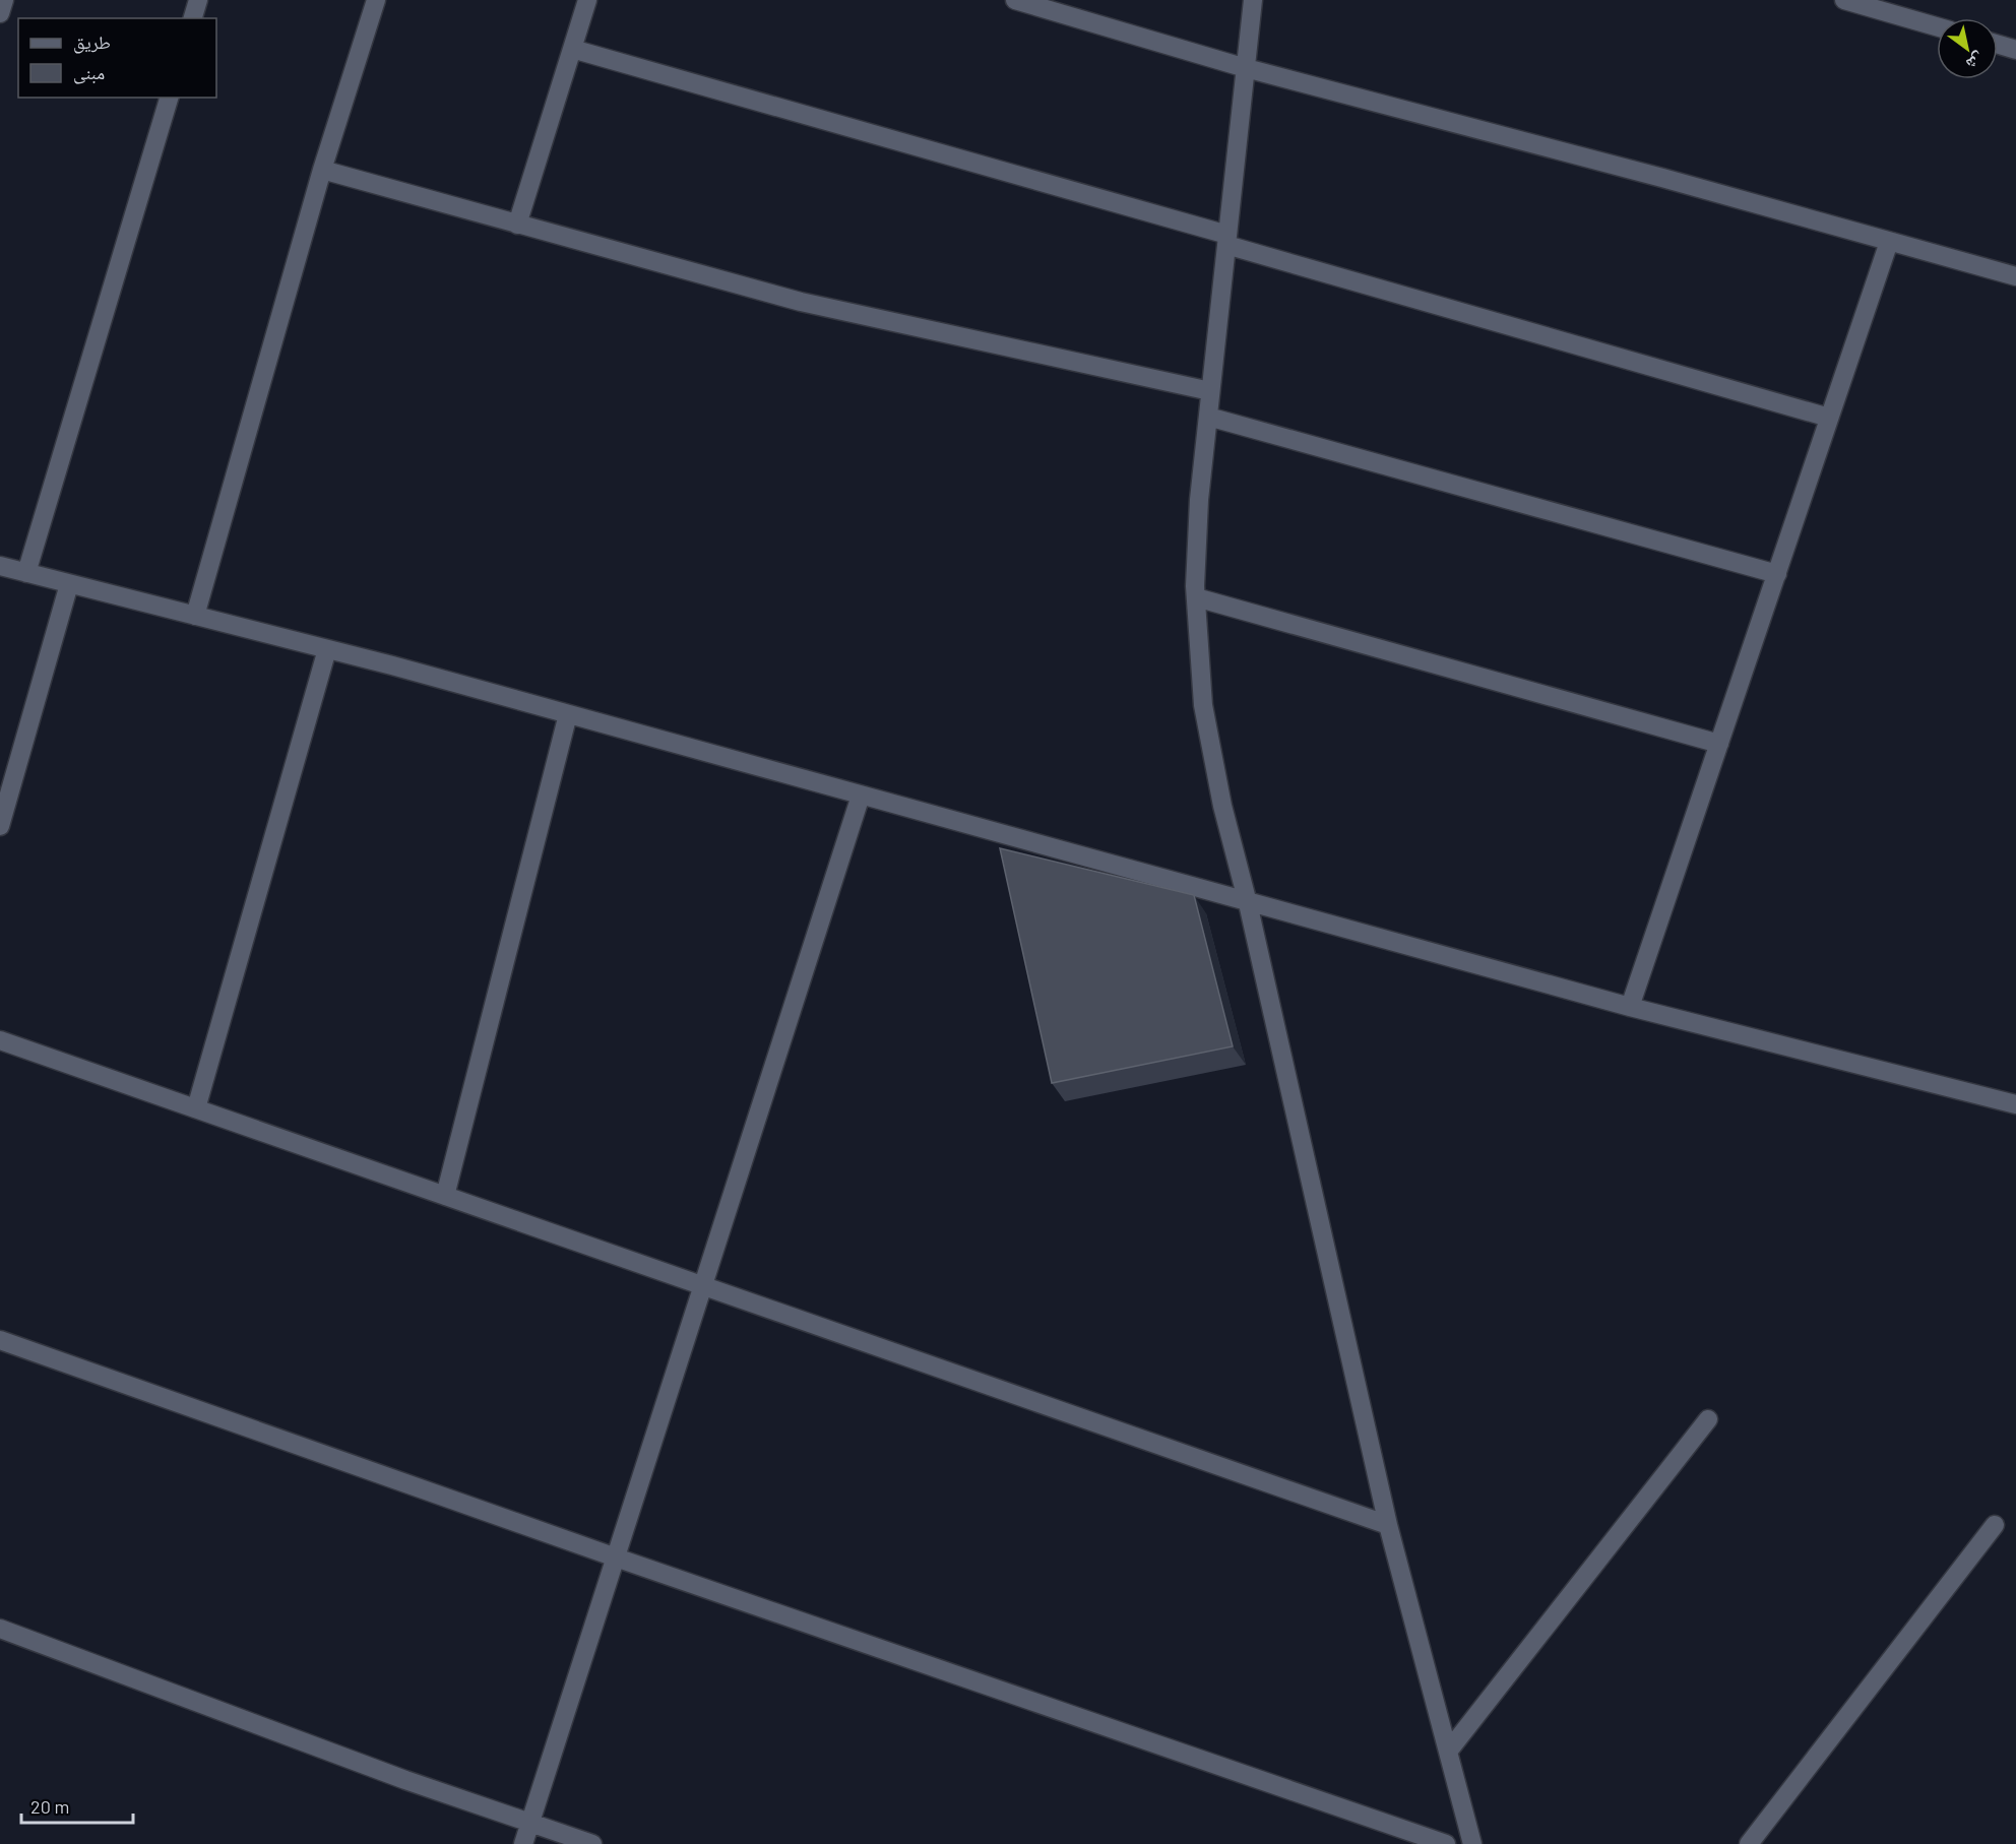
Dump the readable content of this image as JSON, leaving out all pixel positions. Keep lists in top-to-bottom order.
{
  "legend": ["طريق", "مبنى"],
  "scale_bar": "20 m",
  "north": "bottom right"
}
